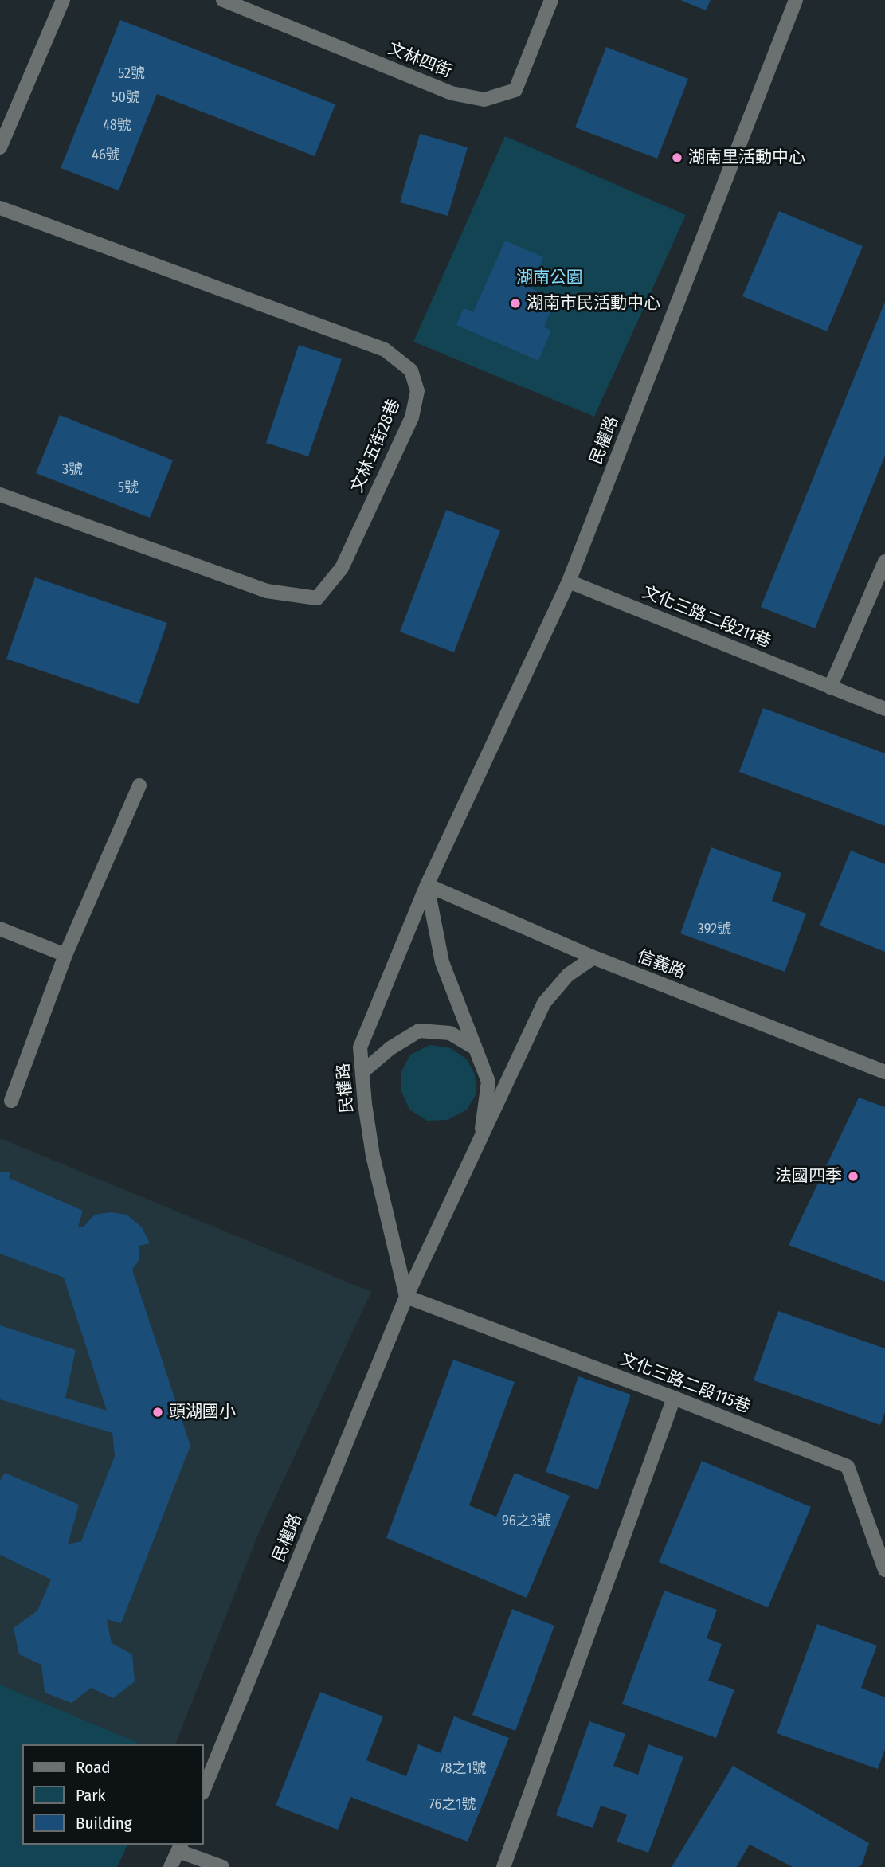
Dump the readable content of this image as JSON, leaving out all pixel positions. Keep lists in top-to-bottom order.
{
  "streets": {
    "street": [
      "文林四街",
      "民權路",
      "文林五街28巷",
      "文化三路二段211巷",
      "信義路",
      "文化三路二段115巷"
    ]
  },
  "crossings": [
    ["民權路", "文化三路二段211巷"],
    ["民權路", "信義路"],
    ["民權路", "文化三路二段115巷"]
  ],
  "parks": ["湖南公園"],
  "places": [
    "湖南里活動中心",
    "湖南市民活動中心",
    "法國四季",
    "頭湖國小"
  ],
  "house_numbers": [
    "52號",
    "50號",
    "48號",
    "46號",
    "3號",
    "5號",
    "392號",
    "96之3號",
    "78之1號",
    "76之1號"
  ],
  "legend": ["Road", "Park", "Building"]
}
